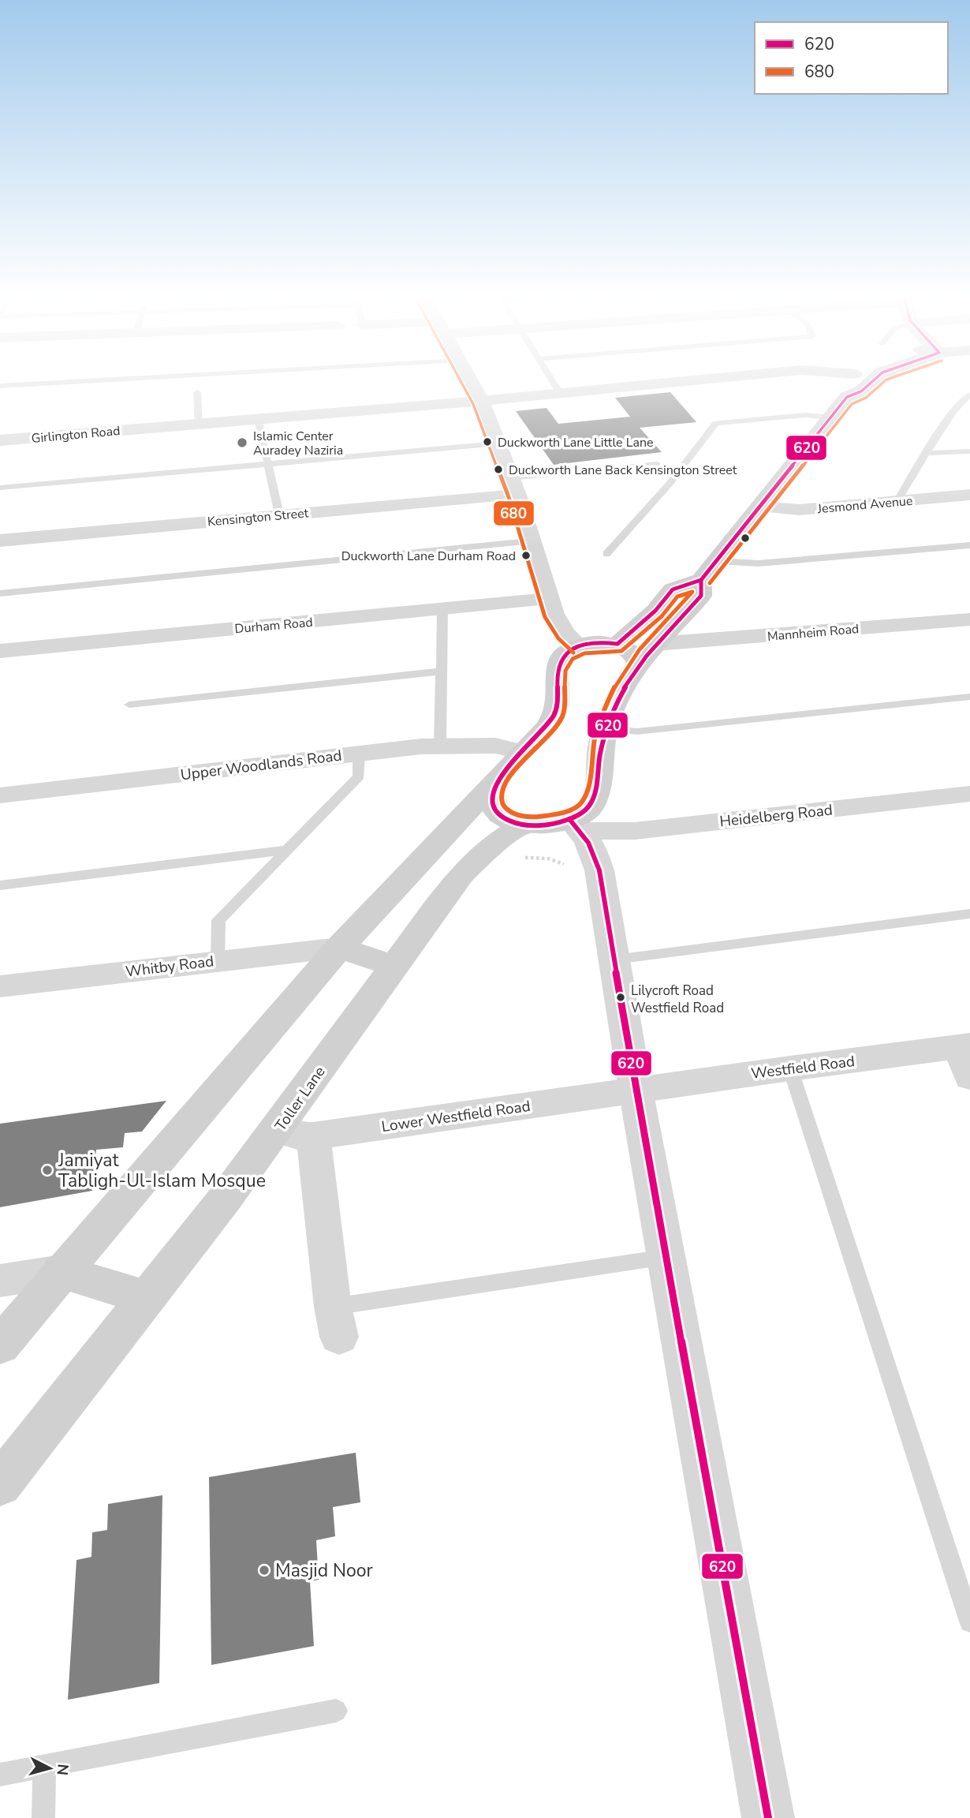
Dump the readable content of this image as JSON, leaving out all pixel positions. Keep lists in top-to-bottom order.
{
  "streets": {
    "main road": ["Toller Lane"],
    "street": [
      "Girlington Road",
      "Jesmond Avenue",
      "Kensington Street",
      "Durham Road",
      "Mannheim Road",
      "Upper Woodlands Road",
      "Heidelberg Road",
      "Whitby Road",
      "Westfield Road",
      "Lower Westfield Road"
    ]
  },
  "crossings": [
    ["Jesmond Avenue", "Toller Lane"],
    ["Mannheim Road", "Toller Lane"],
    ["Heidelberg Road", "Toller Lane"],
    ["Westfield Road", "Lower Westfield Road"],
    ["Toller Lane", "Lower Westfield Road"]
  ],
  "places": [
    "Duckworth Lane Little Lane",
    "Islamic Center Auradey Naziria",
    "Duckworth Lane Back Kensington Street",
    "Duckworth Lane Durham Road",
    "Lilycroft Road Westfield Road",
    "Jamiyat Tabligh-Ul-Islam Mosque",
    "Masjid Noor"
  ],
  "lines": ["transit line 620", "transit line 680"],
  "legend": ["620", "680"],
  "north": "right"
}
